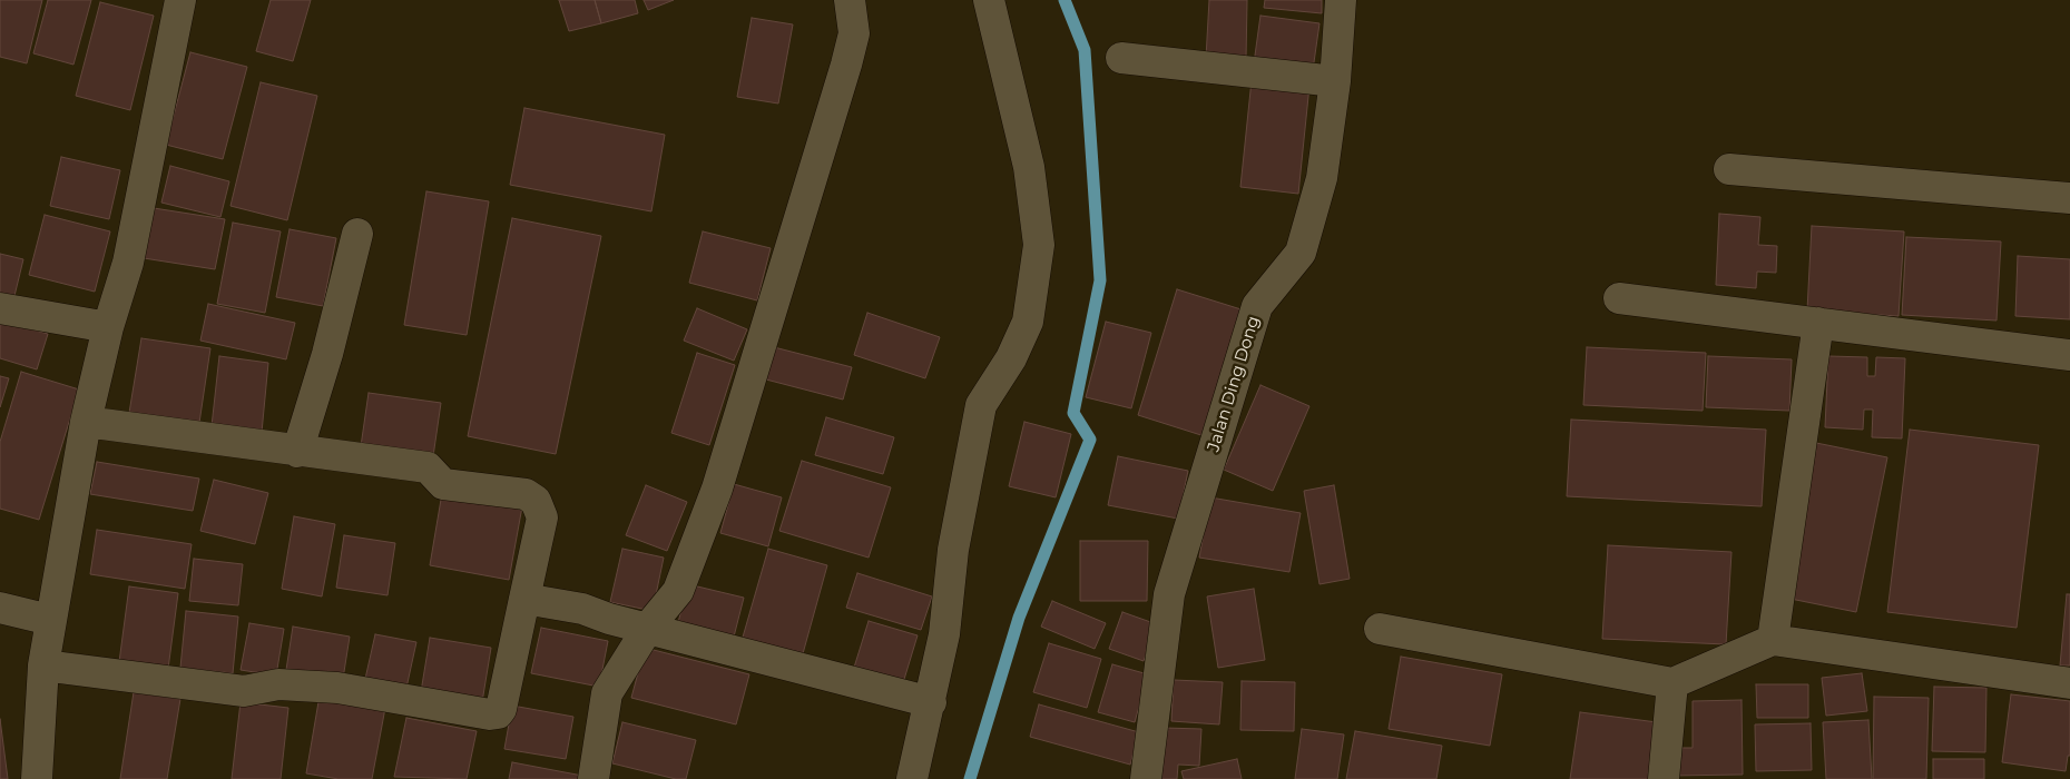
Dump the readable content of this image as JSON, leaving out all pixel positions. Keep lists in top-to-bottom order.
{
  "streets": {
    "street": ["Jalan Ding Dong"]
  }
}
